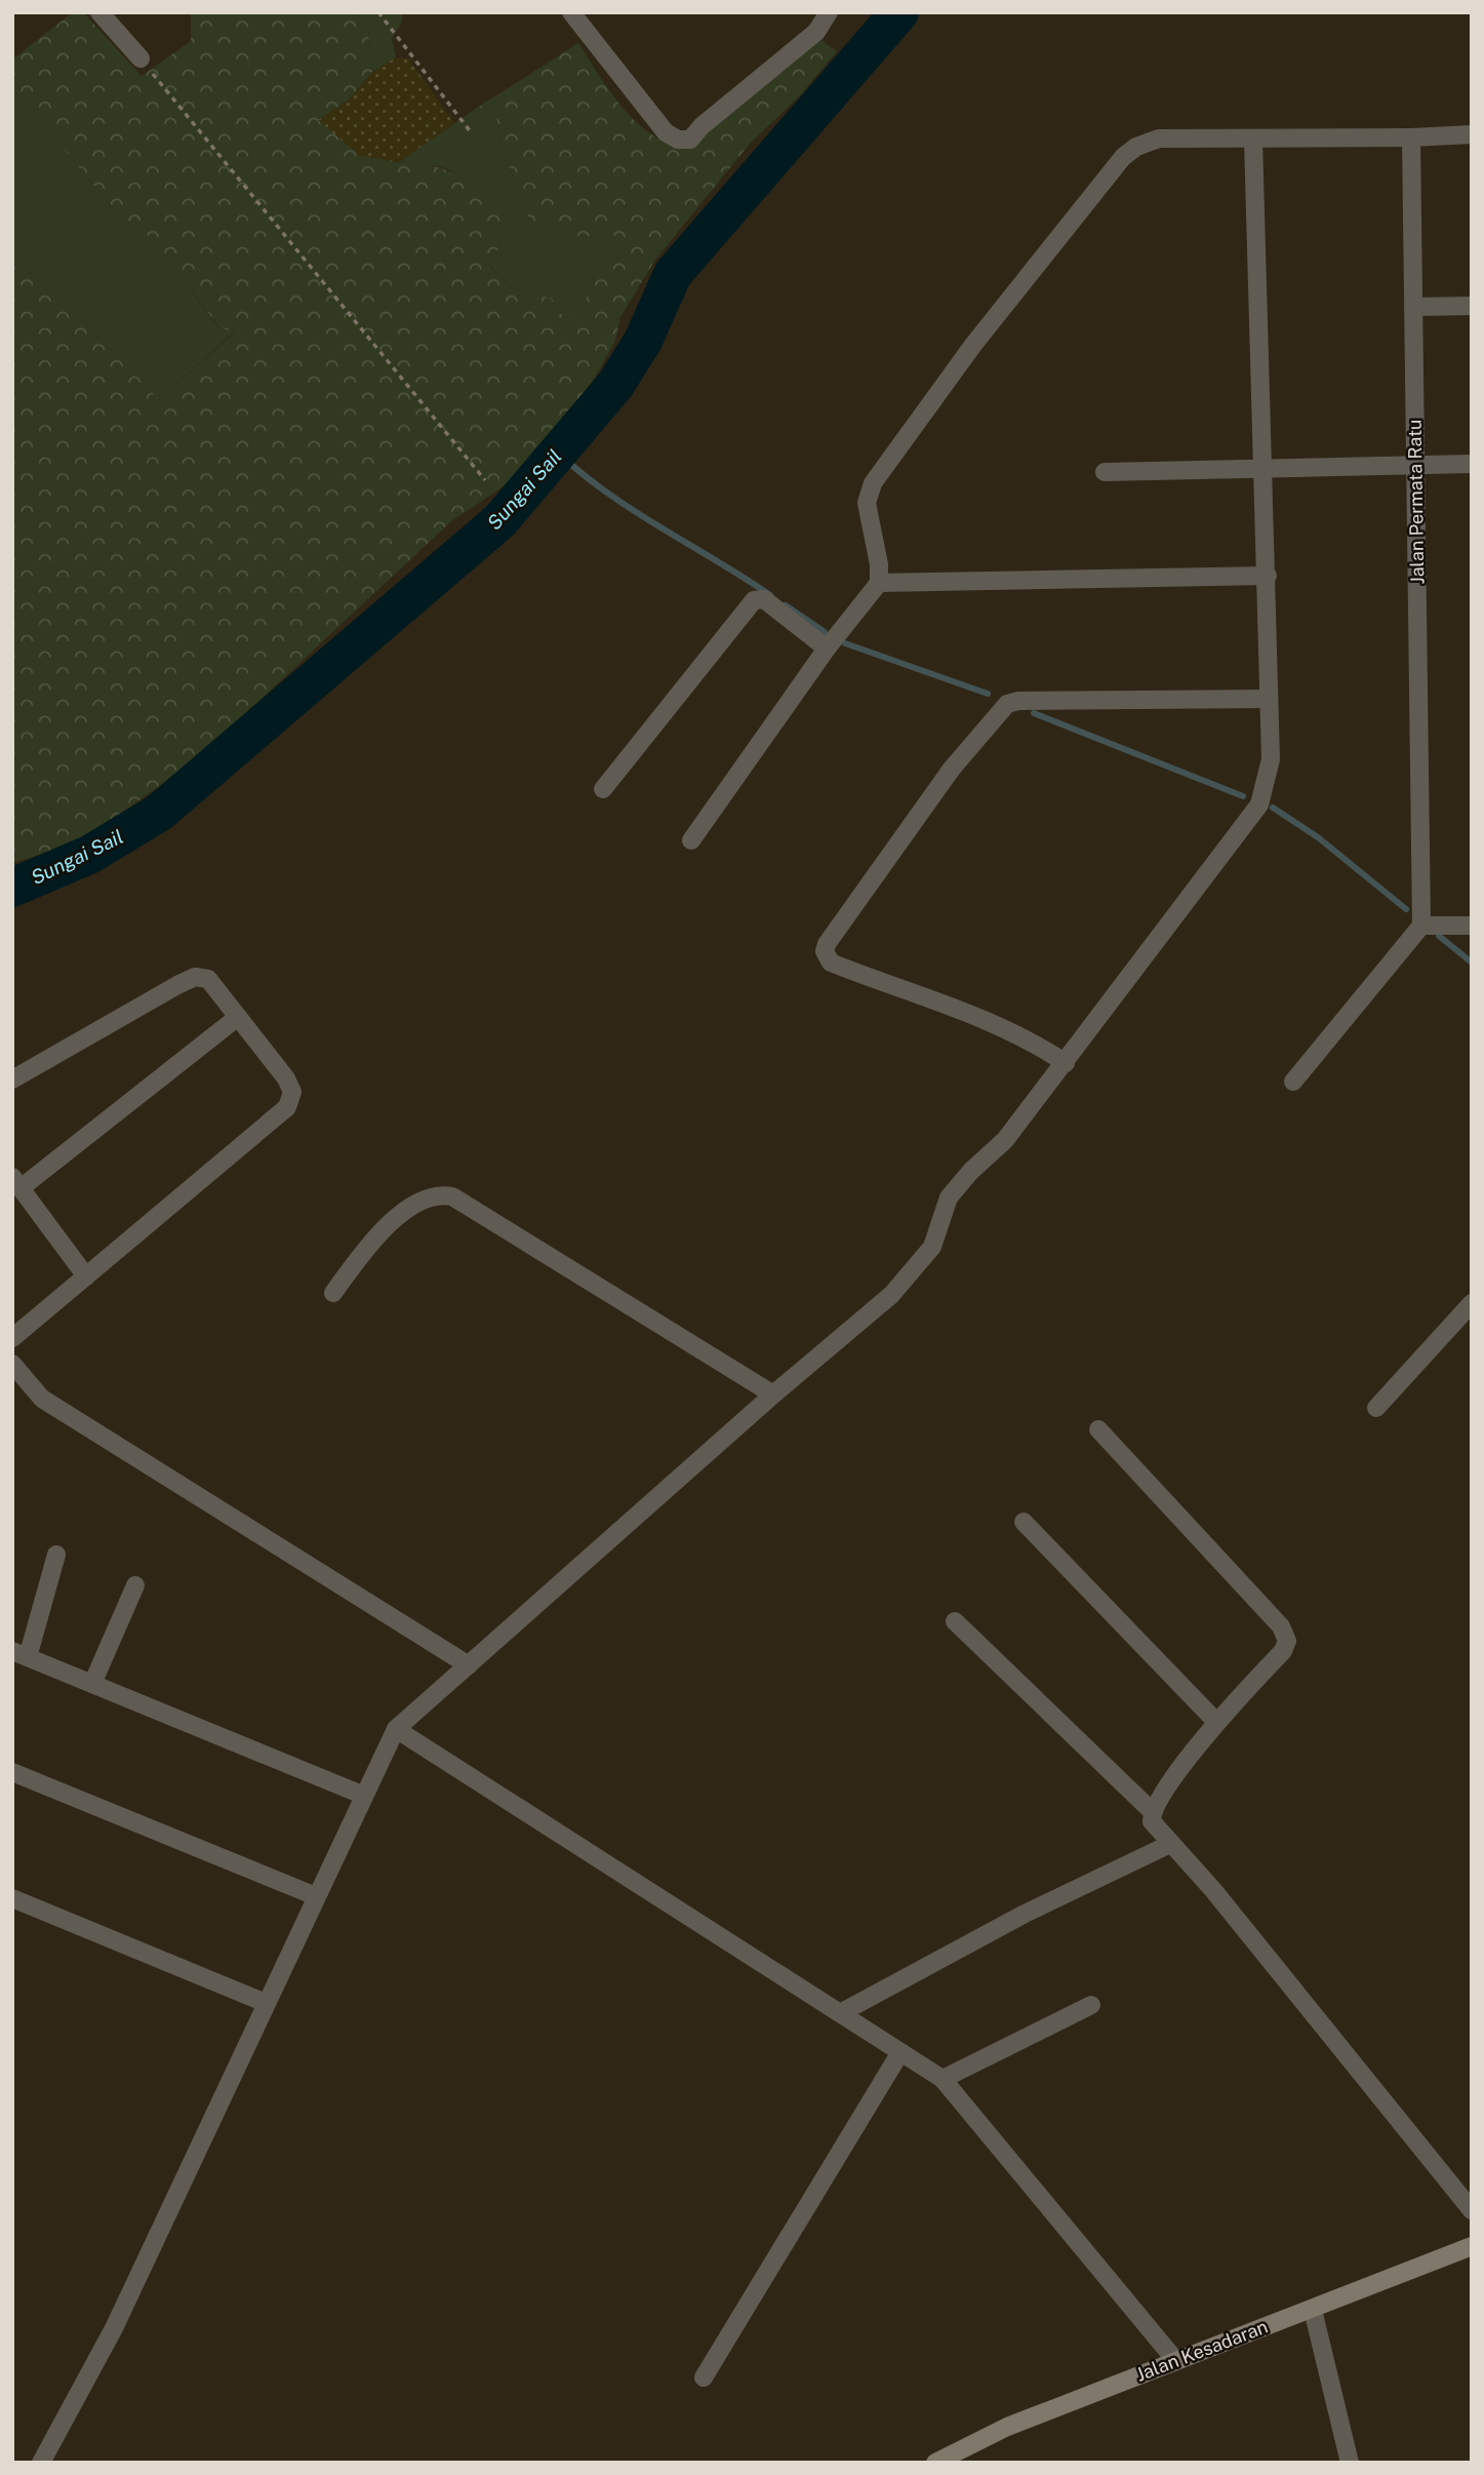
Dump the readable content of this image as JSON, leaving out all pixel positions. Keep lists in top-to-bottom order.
{
  "streets": {
    "street": ["Jalan Permata Ratu", "Jalan Kesadaran"]
  },
  "water": ["Sungai Sail"]
}
